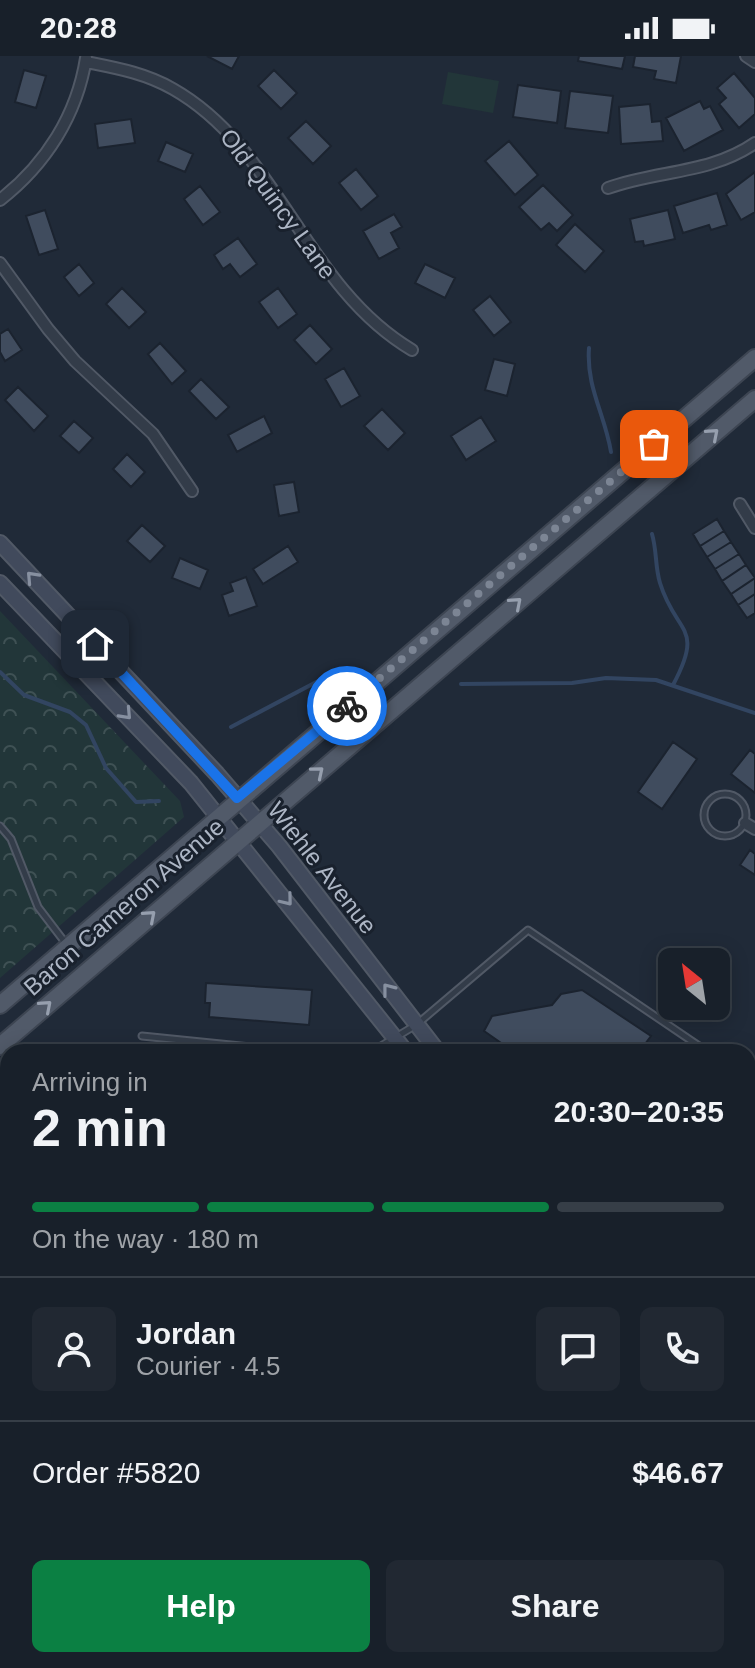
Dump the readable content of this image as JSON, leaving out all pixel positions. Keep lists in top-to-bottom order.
{
  "streets": {
    "main road": ["Wiehle Avenue", "Baron Cameron Avenue"],
    "street": ["Old Quincy Lane"]
  },
  "crossings": [
    ["Wiehle Avenue", "Baron Cameron Avenue"]
  ],
  "north": "top left",
  "page": {
    "status": "20:28",
    "heading": ["2 min", "Arriving in", "20:30–20:35"],
    "panel": [
      "Jordan",
      "Courier · 4.5",
      "Order #5820",
      "$46.67"
    ],
    "bar": "On the way · 180 m",
    "buttons": ["Help", "Share"]
  }
}
